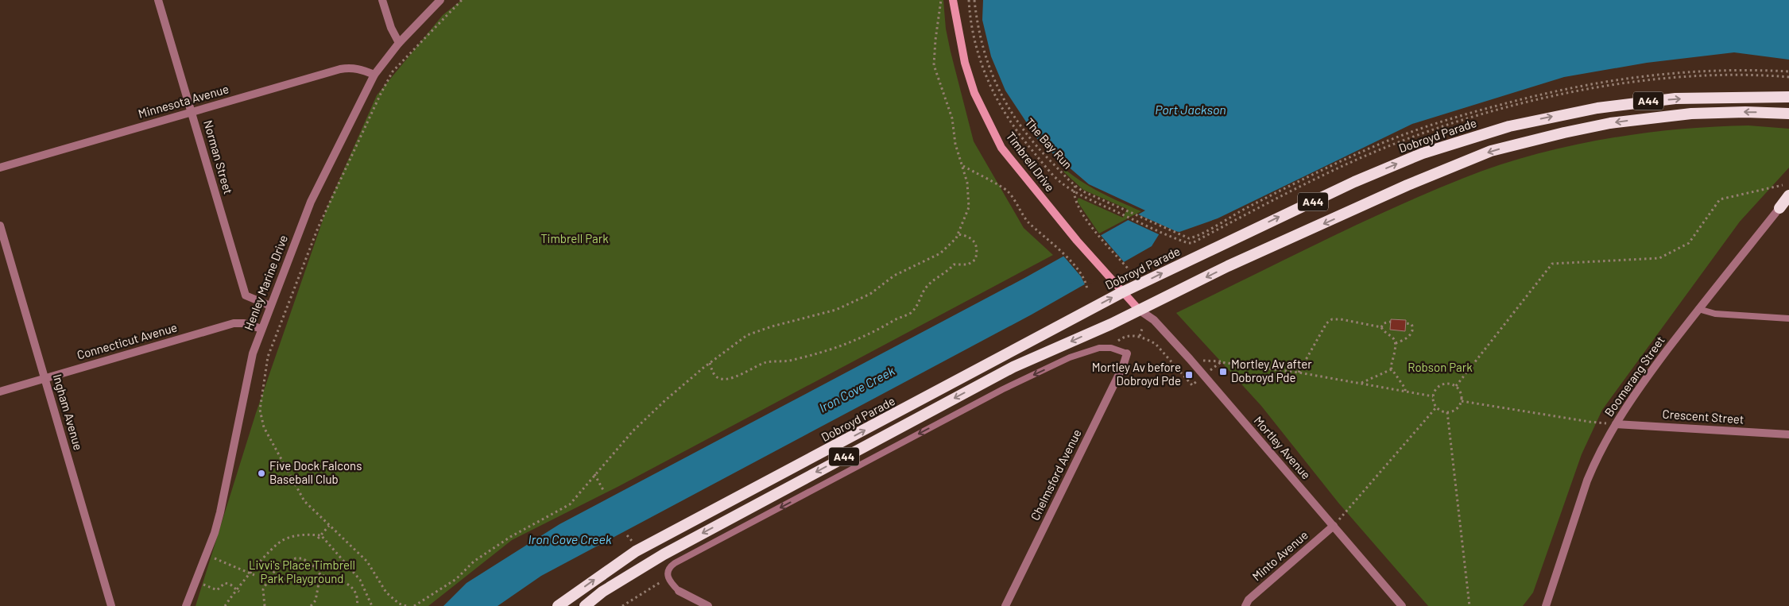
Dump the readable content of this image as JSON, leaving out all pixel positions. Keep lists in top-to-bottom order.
{
  "streets": {
    "highway": ["A44", "Dobroyd Parade"],
    "main road": ["Timbrell Drive"],
    "street": [
      "Minnesota Avenue",
      "Norman Street",
      "Henley Marine Drive",
      "Connecticut Avenue",
      "Boomerang Street",
      "Ingham Avenue",
      "Crescent Street",
      "Mortley Avenue",
      "Chelmsford Avenue",
      "Minto Avenue"
    ],
    "path": ["The Bay Run"]
  },
  "crossings": [
    ["A44", "Timbrell Drive"],
    ["A44", "Mortley Avenue"],
    ["Minnesota Avenue", "Norman Street"],
    ["Minnesota Avenue", "Henley Marine Drive"],
    ["Dobroyd Parade", "Timbrell Drive"],
    ["Norman Street", "Henley Marine Drive"],
    ["Timbrell Drive", "Mortley Avenue"],
    ["Henley Marine Drive", "Connecticut Avenue"],
    ["Connecticut Avenue", "Ingham Avenue"],
    ["Boomerang Street", "Crescent Street"],
    ["Mortley Avenue", "Minto Avenue"]
  ],
  "water": ["Port Jackson", "Iron Cove Creek"],
  "parks": ["Timbrell Park", "Robson Park", "Livvi's Place Timbrell Park Playground"],
  "places": {
    "transit": ["Mortley Av after Dobroyd Pde", "Mortley Av before Dobroyd Pde"],
    "other": ["Five Dock Falcons Baseball Club"]
  }
}
